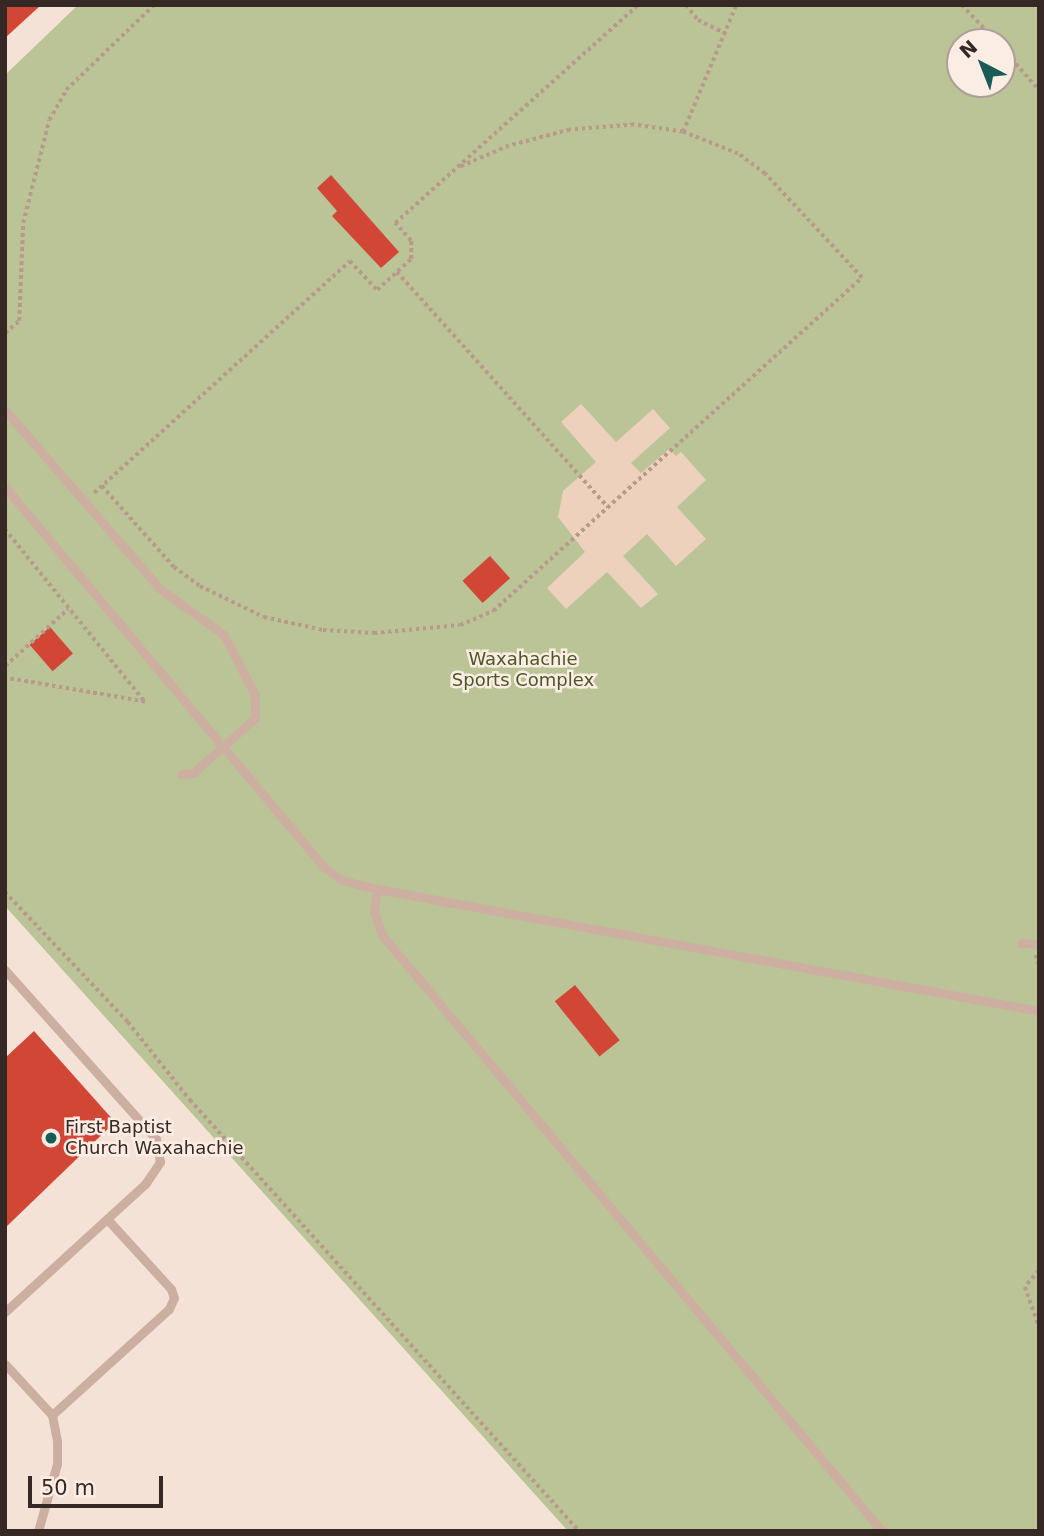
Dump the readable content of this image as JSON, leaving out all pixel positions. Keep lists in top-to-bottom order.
{
  "parks": ["Waxahachie Sports Complex"],
  "places": ["First Baptist Church Waxahachie"],
  "scale_bar": "50 m",
  "north": "top left"
}
